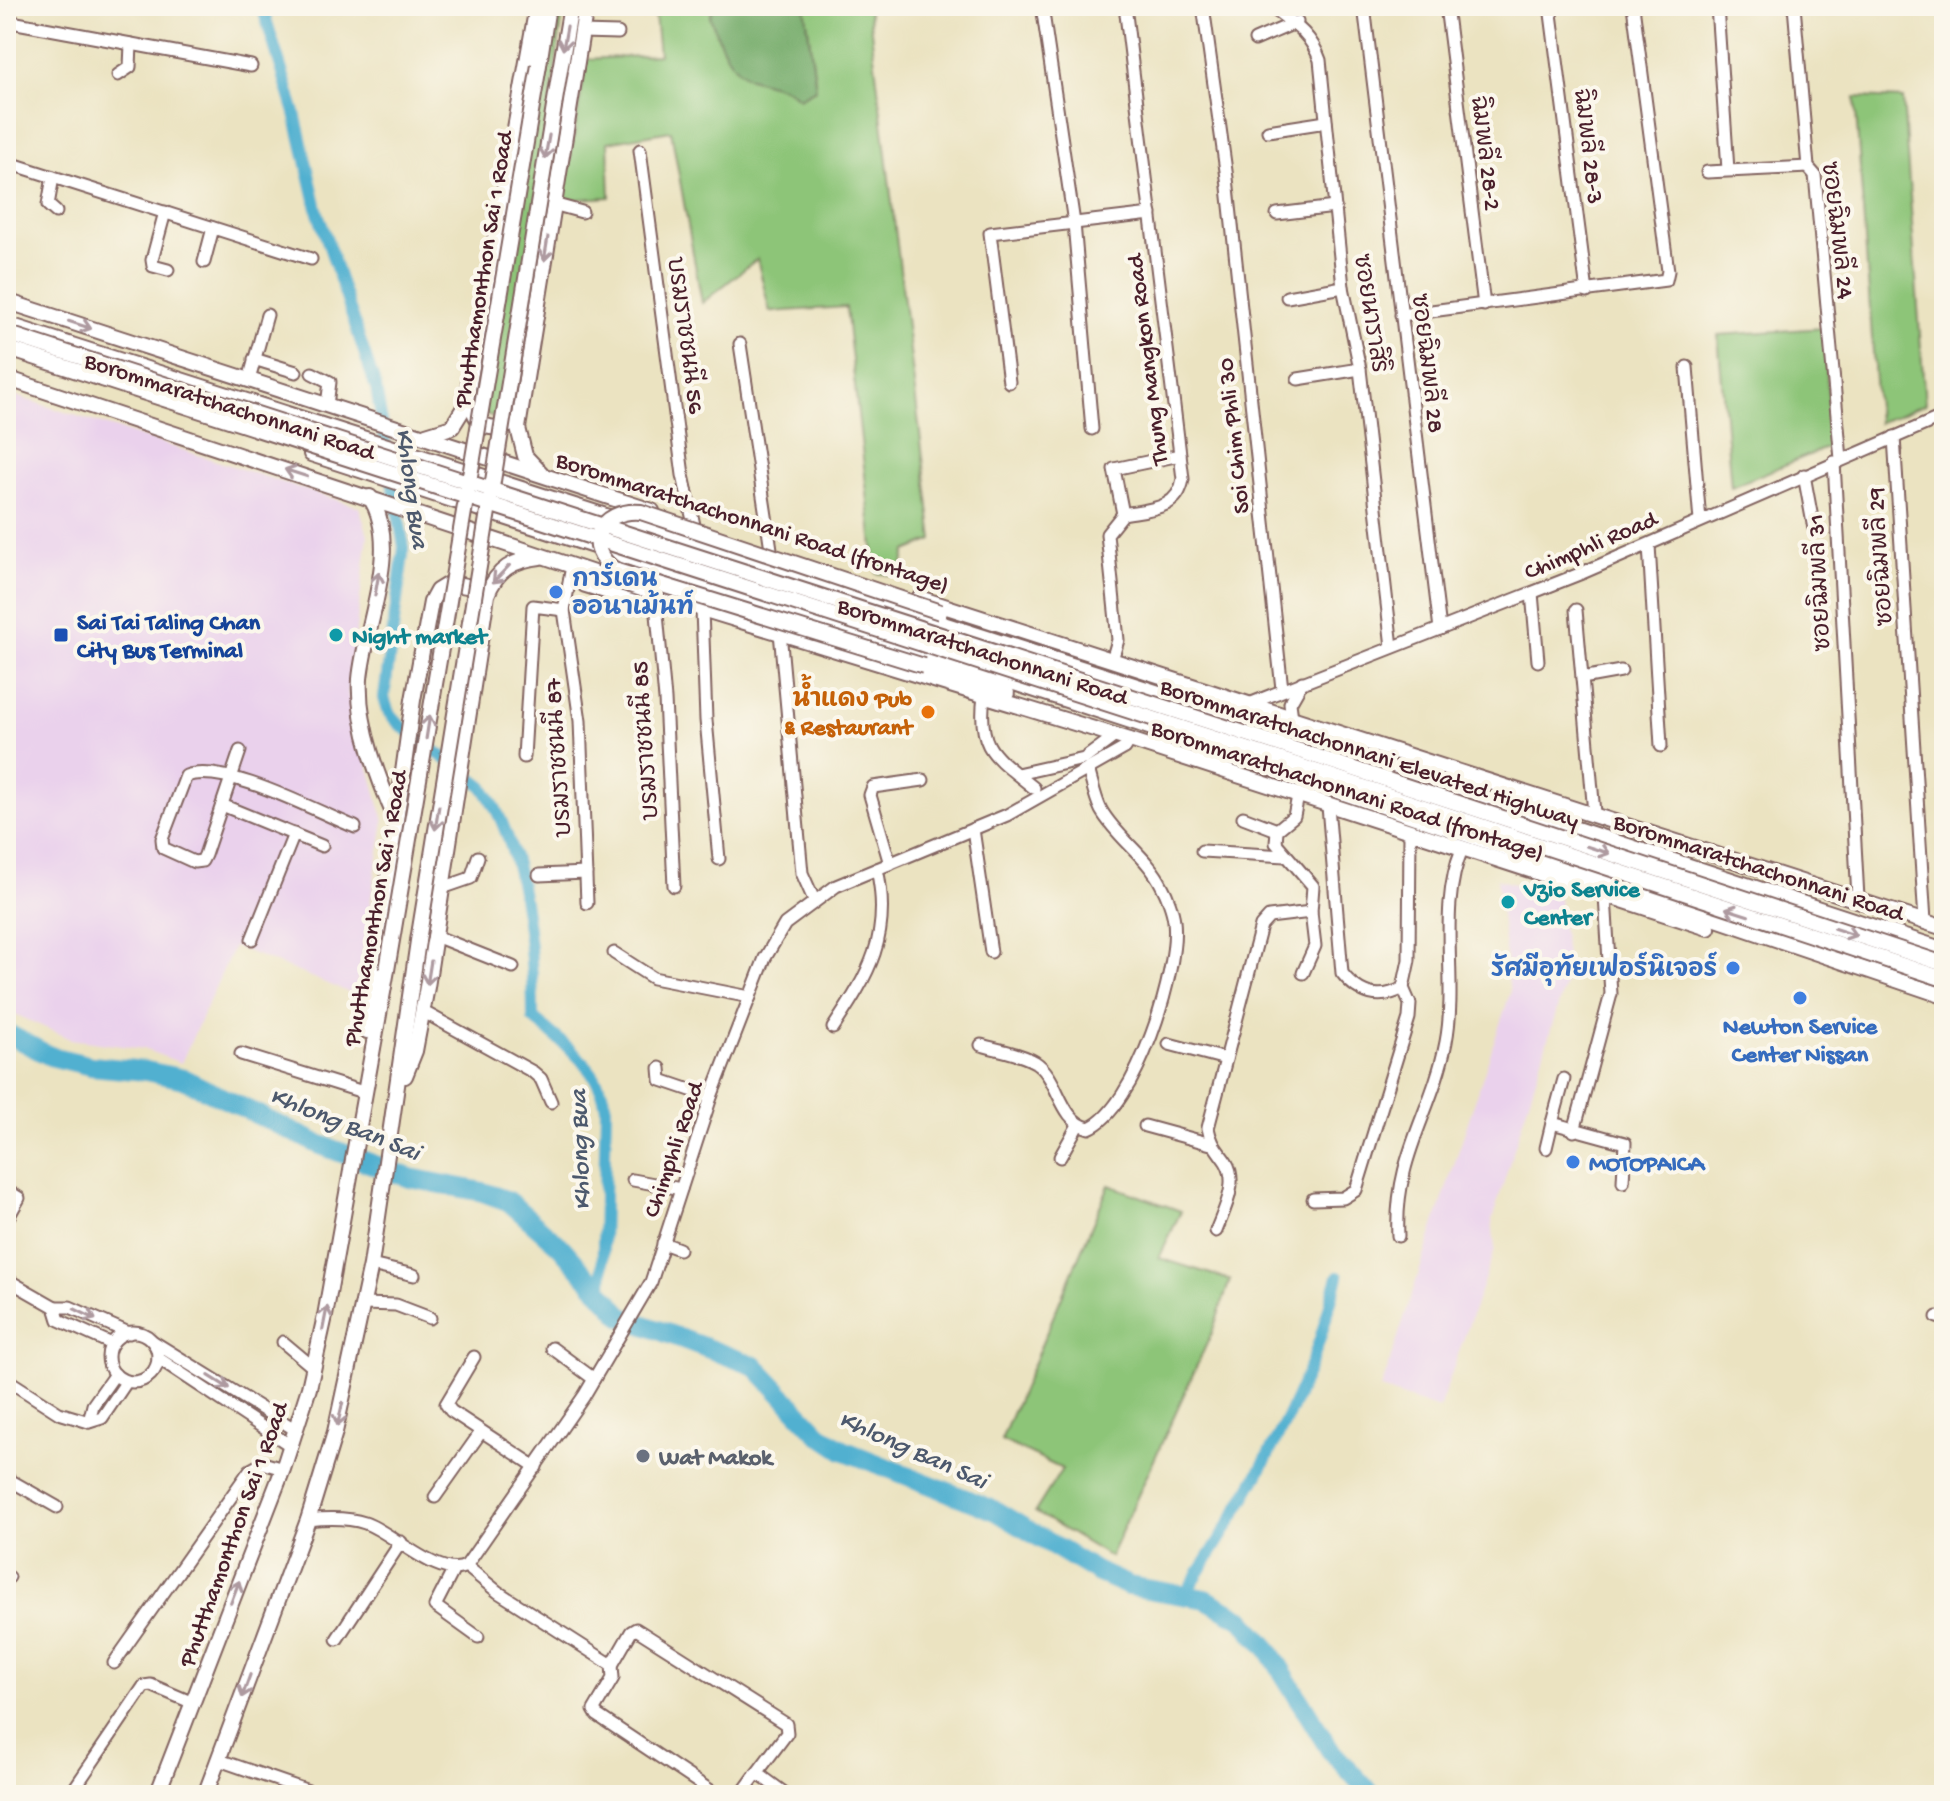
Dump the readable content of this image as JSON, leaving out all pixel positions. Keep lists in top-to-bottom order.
{
  "streets": {
    "main road": [
      "Phutthamonthon Sai 1 Road",
      "Borommaratchachonnani Road",
      "Borommaratchachonnani Road (frontage)",
      "Borommaratchachonnani Elevated Highway"
    ],
    "street": [
      "ฉิมพลี 28-3",
      "ฉิมพลี 28-2",
      "ซอยฉิมพลี 24",
      "ซอยนาราสิริ",
      "บรมราชชนนี 56",
      "Thung Mangkon Road",
      "ซอยฉิมพลี 28",
      "Soi Chim Phli 30",
      "Chimphli Road",
      "ซอยฉิมพลี 29",
      "ซอยฉิมพลี 31",
      "บรมราชชนนี 85",
      "บรมราชชนนี 87"
    ]
  },
  "crossings": [
    ["ซอยฉิมพลี 24", "Chimphli Road"],
    ["ซอยฉิมพลี 24", "ซอยฉิมพลี 31"],
    ["Phutthamonthon Sai 1 Road", "Borommaratchachonnani Road (frontage)"],
    ["ซอยนาราสิริ", "Chimphli Road"],
    ["บรมราชชนนี 56", "Borommaratchachonnani Road (frontage)"],
    ["ซอยฉิมพลี 28", "Chimphli Road"],
    ["Borommaratchachonnani Road", "Borommaratchachonnani Elevated Highway"],
    ["Soi Chim Phli 30", "Chimphli Road"],
    ["Borommaratchachonnani Road (frontage)", "Chimphli Road"],
    ["Borommaratchachonnani Road (frontage)", "ซอยฉิมพลี 29"],
    ["Borommaratchachonnani Road (frontage)", "ซอยฉิมพลี 31"],
    ["Borommaratchachonnani Road (frontage)", "บรมราชชนนี 85"],
    ["Borommaratchachonnani Road (frontage)", "บรมราชชนนี 87"],
    ["Chimphli Road", "ซอยฉิมพลี 29"],
    ["Chimphli Road", "ซอยฉิมพลี 31"]
  ],
  "water": ["Khlong Bua", "Khlong Ban Sai"],
  "places": {
    "other": [
      "การ์เดน ออนาเม้นท์",
      "Night market",
      "น้ำแดง Pub & Restaurant",
      "Vzio Service Center",
      "รัศมีอุทัยเฟอร์นิเจอร์",
      "Newton Service Center Nissan",
      "MOTOPAICA",
      "Wat Makok"
    ],
    "transit": ["Sai Tai Taling Chan City Bus Terminal"]
  }
}
